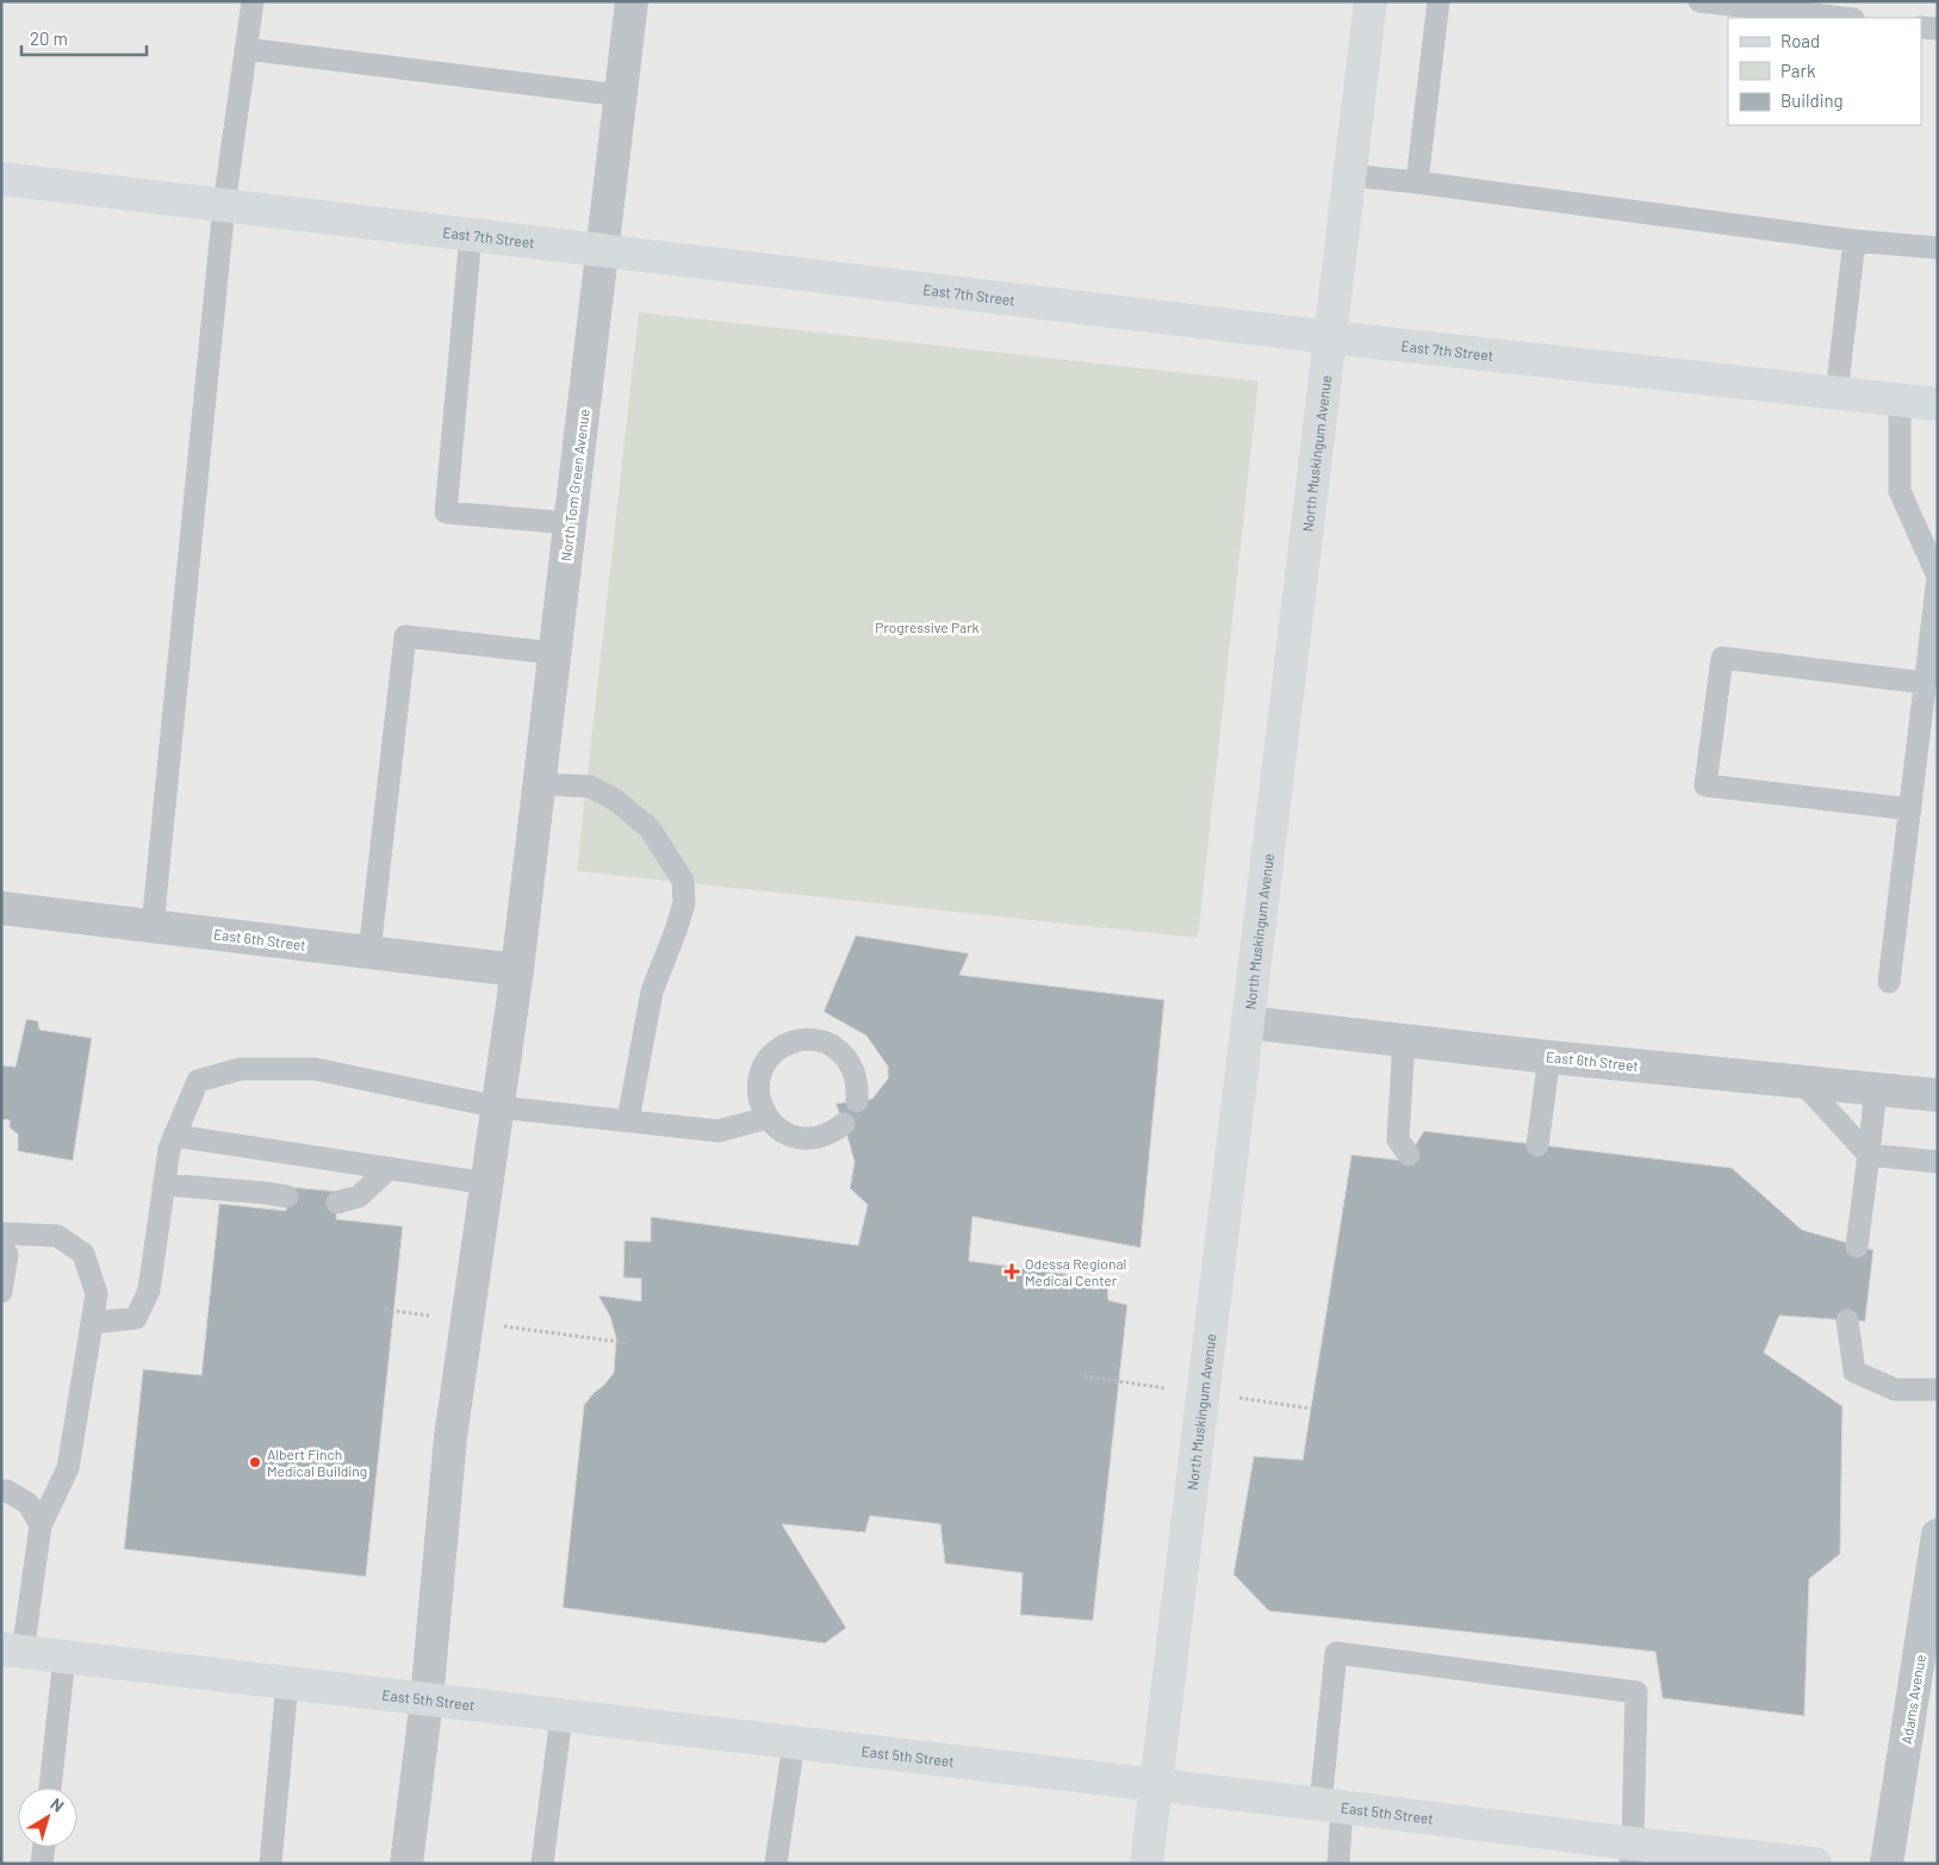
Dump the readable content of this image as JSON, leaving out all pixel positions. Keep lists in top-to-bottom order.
{
  "streets": {
    "street": [
      "East 7th Street",
      "North Muskingum Avenue",
      "North Tom Green Avenue",
      "East 6th Street",
      "East 5th Street",
      "Adams Avenue"
    ]
  },
  "crossings": [
    ["East 7th Street", "North Muskingum Avenue"],
    ["East 7th Street", "North Tom Green Avenue"],
    ["North Muskingum Avenue", "East 6th Street"],
    ["North Muskingum Avenue", "East 5th Street"],
    ["North Tom Green Avenue", "East 6th Street"],
    ["North Tom Green Avenue", "East 5th Street"]
  ],
  "parks": ["Progressive Park"],
  "places": {
    "health": ["Odessa Regional Medical Center"],
    "other": ["Albert Finch Medical Building"]
  },
  "legend": ["Road", "Park", "Building"],
  "scale_bar": "20 m",
  "north": "top right"
}
